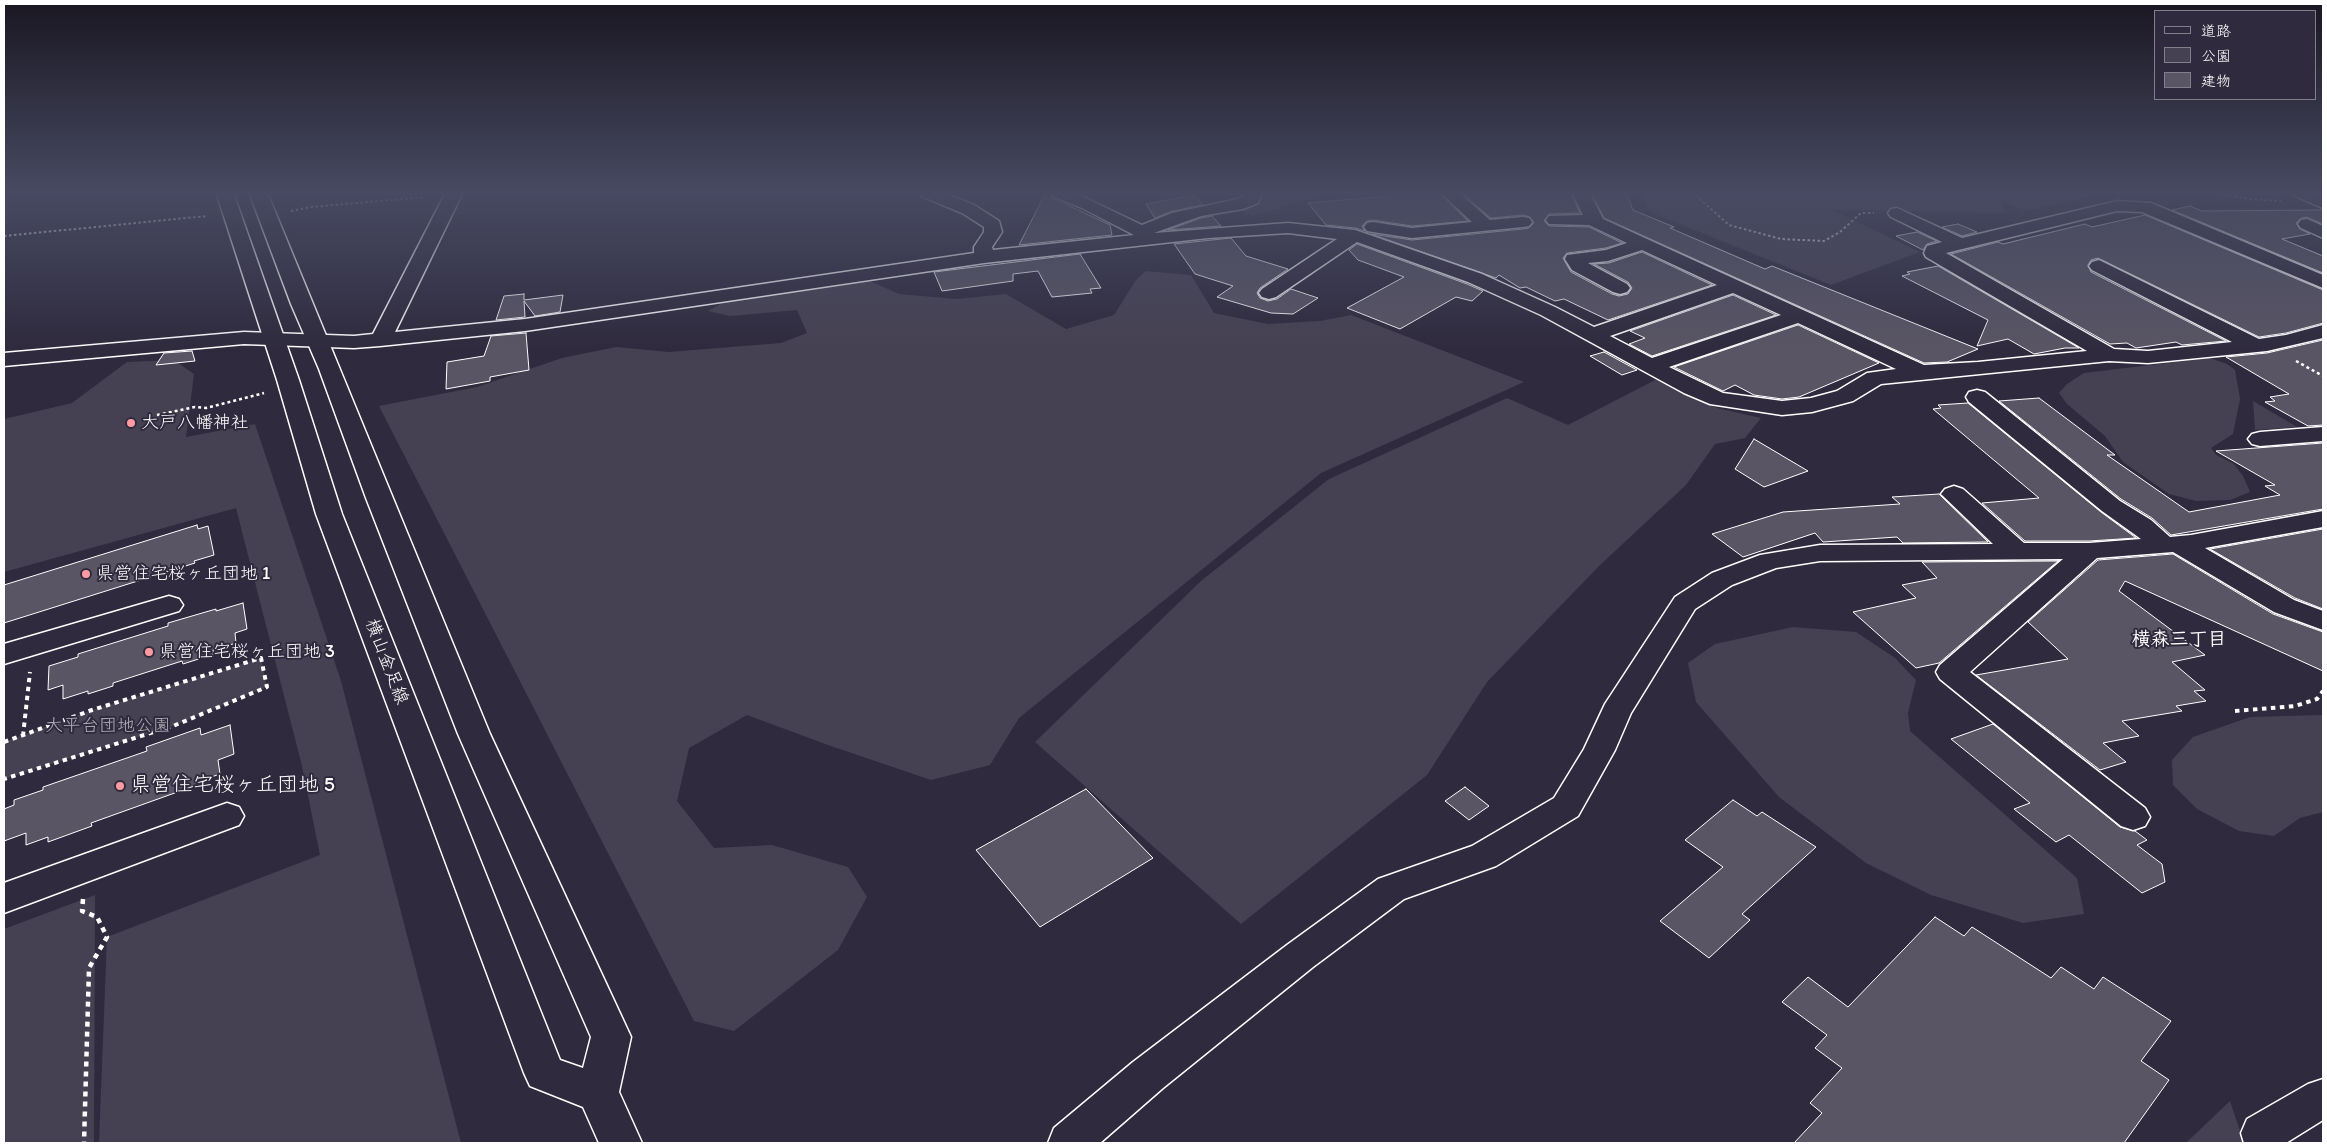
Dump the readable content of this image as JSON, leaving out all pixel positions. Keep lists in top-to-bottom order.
{
  "streets": {
    "street": ["横山金足線"]
  },
  "districts": ["横森三丁目"],
  "parks": ["大平台団地公園"],
  "places": [
    "大戸八幡神社",
    "県営住宅桜ヶ丘団地 1",
    "県営住宅桜ヶ丘団地 3",
    "県営住宅桜ヶ丘団地 5"
  ],
  "legend": ["道路", "公園", "建物"]
}
